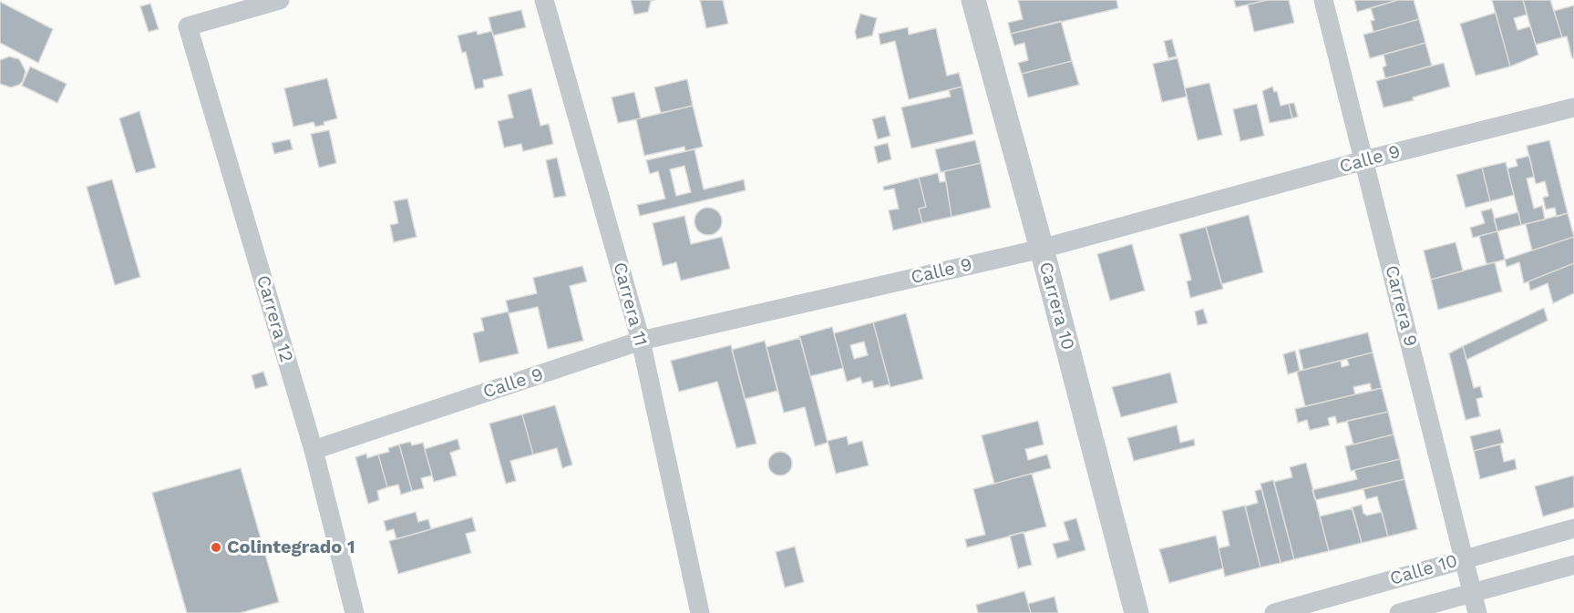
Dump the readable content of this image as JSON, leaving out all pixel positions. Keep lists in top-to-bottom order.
{
  "streets": {
    "street": [
      "Calle 9",
      "Carrera 11",
      "Carrera 10",
      "Carrera 9",
      "Carrera 12",
      "Calle 10"
    ]
  },
  "crossings": [
    ["Calle 9", "Carrera 11"],
    ["Calle 9", "Carrera 10"],
    ["Calle 9", "Carrera 9"],
    ["Calle 9", "Carrera 12"],
    ["Carrera 9", "Calle 10"]
  ],
  "places": ["Colintegrado 1"]
}
